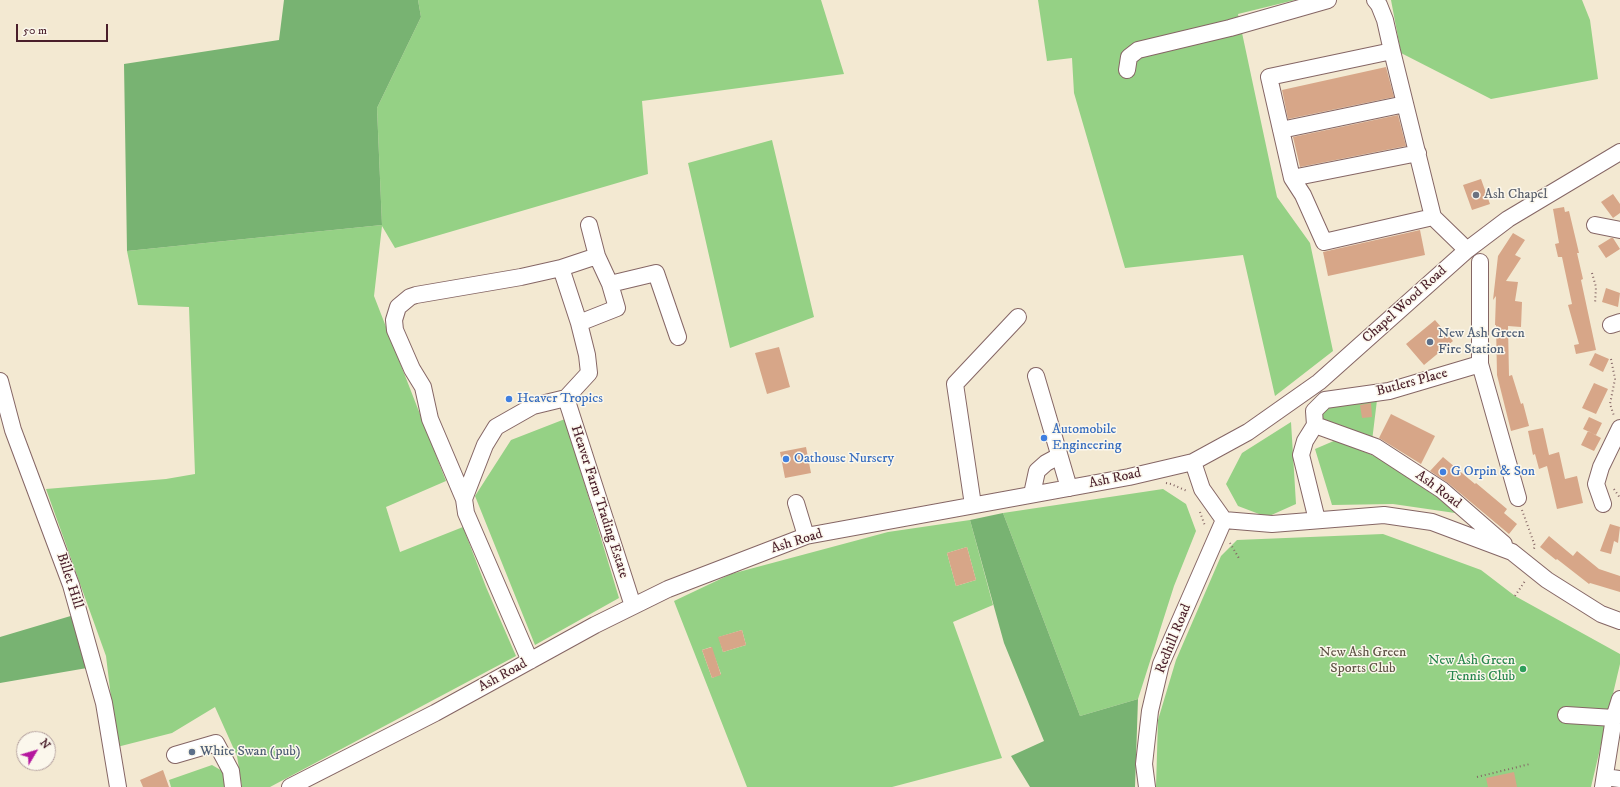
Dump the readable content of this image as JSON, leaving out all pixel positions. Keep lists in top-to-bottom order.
{
  "streets": {
    "street": [
      "Chapel Wood Road",
      "Butlers Place",
      "Ash Road",
      "Heaver Farm Trading Estate",
      "Billet Hill",
      "Redhill Road"
    ]
  },
  "crossings": [
    ["Chapel Wood Road", "Ash Road"],
    ["Butlers Place", "Ash Road"],
    ["Ash Road", "Heaver Farm Trading Estate"],
    ["Ash Road", "Redhill Road"]
  ],
  "parks": ["New Ash Green Sports Club"],
  "places": [
    "Ash Chapel",
    "New Ash Green Fire Station",
    "Heaver Tropics",
    "Automobile Engineering",
    "Oathouse Nursery",
    "G Orpin & Son",
    "New Ash Green Tennis Club",
    "White Swan (pub)"
  ],
  "scale_bar": "50 m",
  "north": "top right"
}
